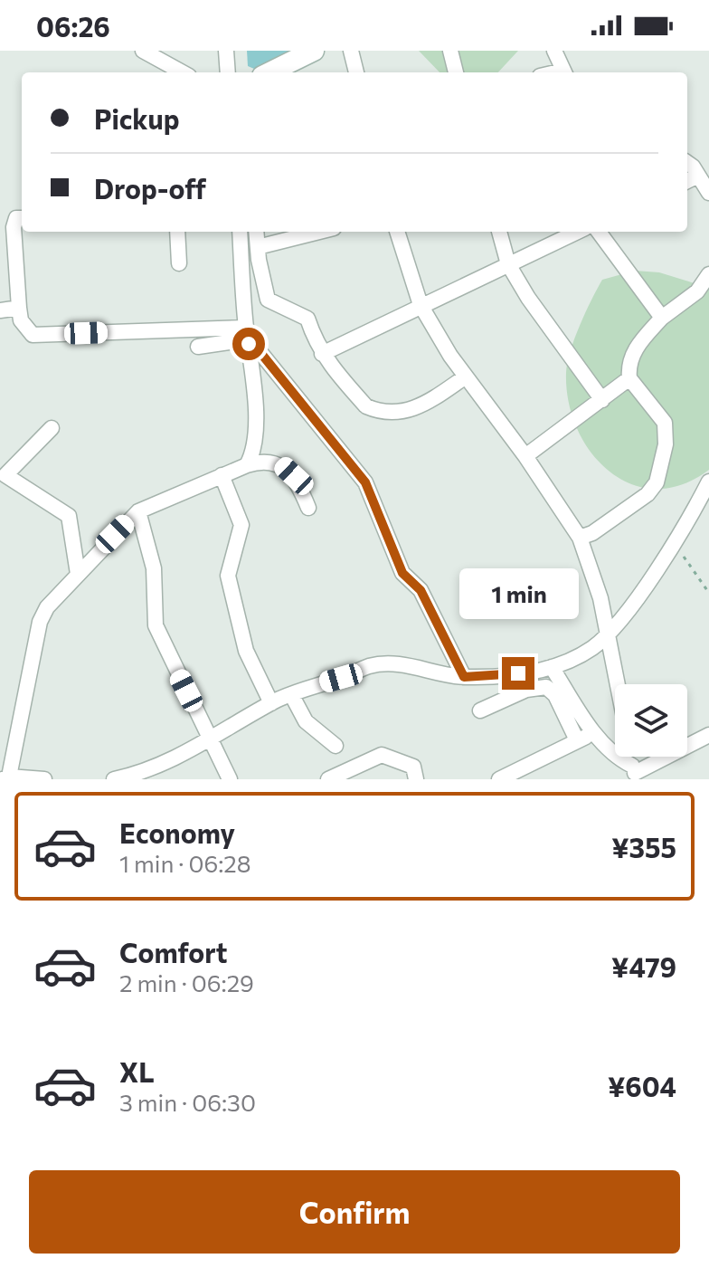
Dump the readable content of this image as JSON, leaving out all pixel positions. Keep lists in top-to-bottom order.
{
  "page": {
    "status": "06:26",
    "banner": ["Pickup", "Drop-off"],
    "bubble": "1 min",
    "list": [
      {
        "name": "Economy",
        "note": "1 min · 06:28",
        "value": "¥355"
      },
      {
        "name": "Comfort",
        "note": "2 min · 06:29",
        "value": "¥479"
      },
      {
        "name": "XL",
        "note": "3 min · 06:30",
        "value": "¥604"
      }
    ],
    "buttons": "Confirm"
  }
}
